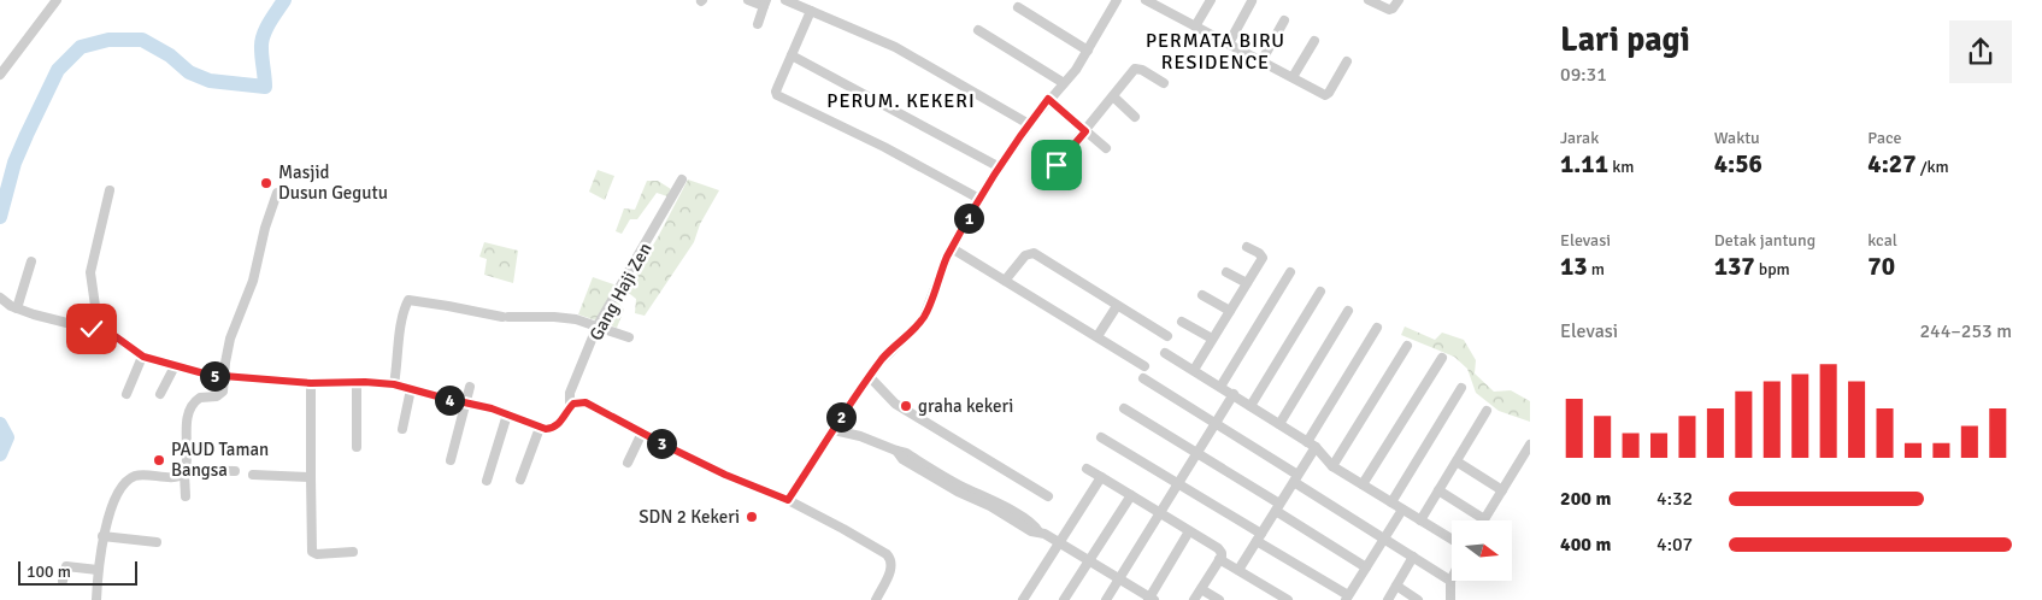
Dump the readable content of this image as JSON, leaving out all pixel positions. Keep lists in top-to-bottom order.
{
  "streets": {
    "street": ["Gang Haji Zen"]
  },
  "districts": ["PERMATA BIRU RESIDENCE", "PERUM. KEKERI"],
  "places": [
    "Masjid Dusun Gegutu",
    "graha kekeri",
    "PAUD Taman Bangsa",
    "SDN 2 Kekeri"
  ],
  "scale_bar": "100 m",
  "north": "right",
  "page": {
    "heading": ["Lari pagi", "09:31"],
    "stats": [
      ["Jarak", "1.11 km"],
      ["Waktu", "4:56"],
      ["Pace", "4:27 /km"],
      ["Elevasi", "13 m"],
      ["Detak jantung", "137 bpm"],
      ["kcal", "70"]
    ],
    "pins": [
      "1",
      "5",
      "4",
      "2",
      "3"
    ],
    "chart": ["Elevasi", "244–253 m"],
    "list": [
      {
        "name": "200 m",
        "note": "4:32"
      },
      {
        "name": "400 m",
        "note": "4:07"
      }
    ],
    "scale": "100 m"
  }
}
